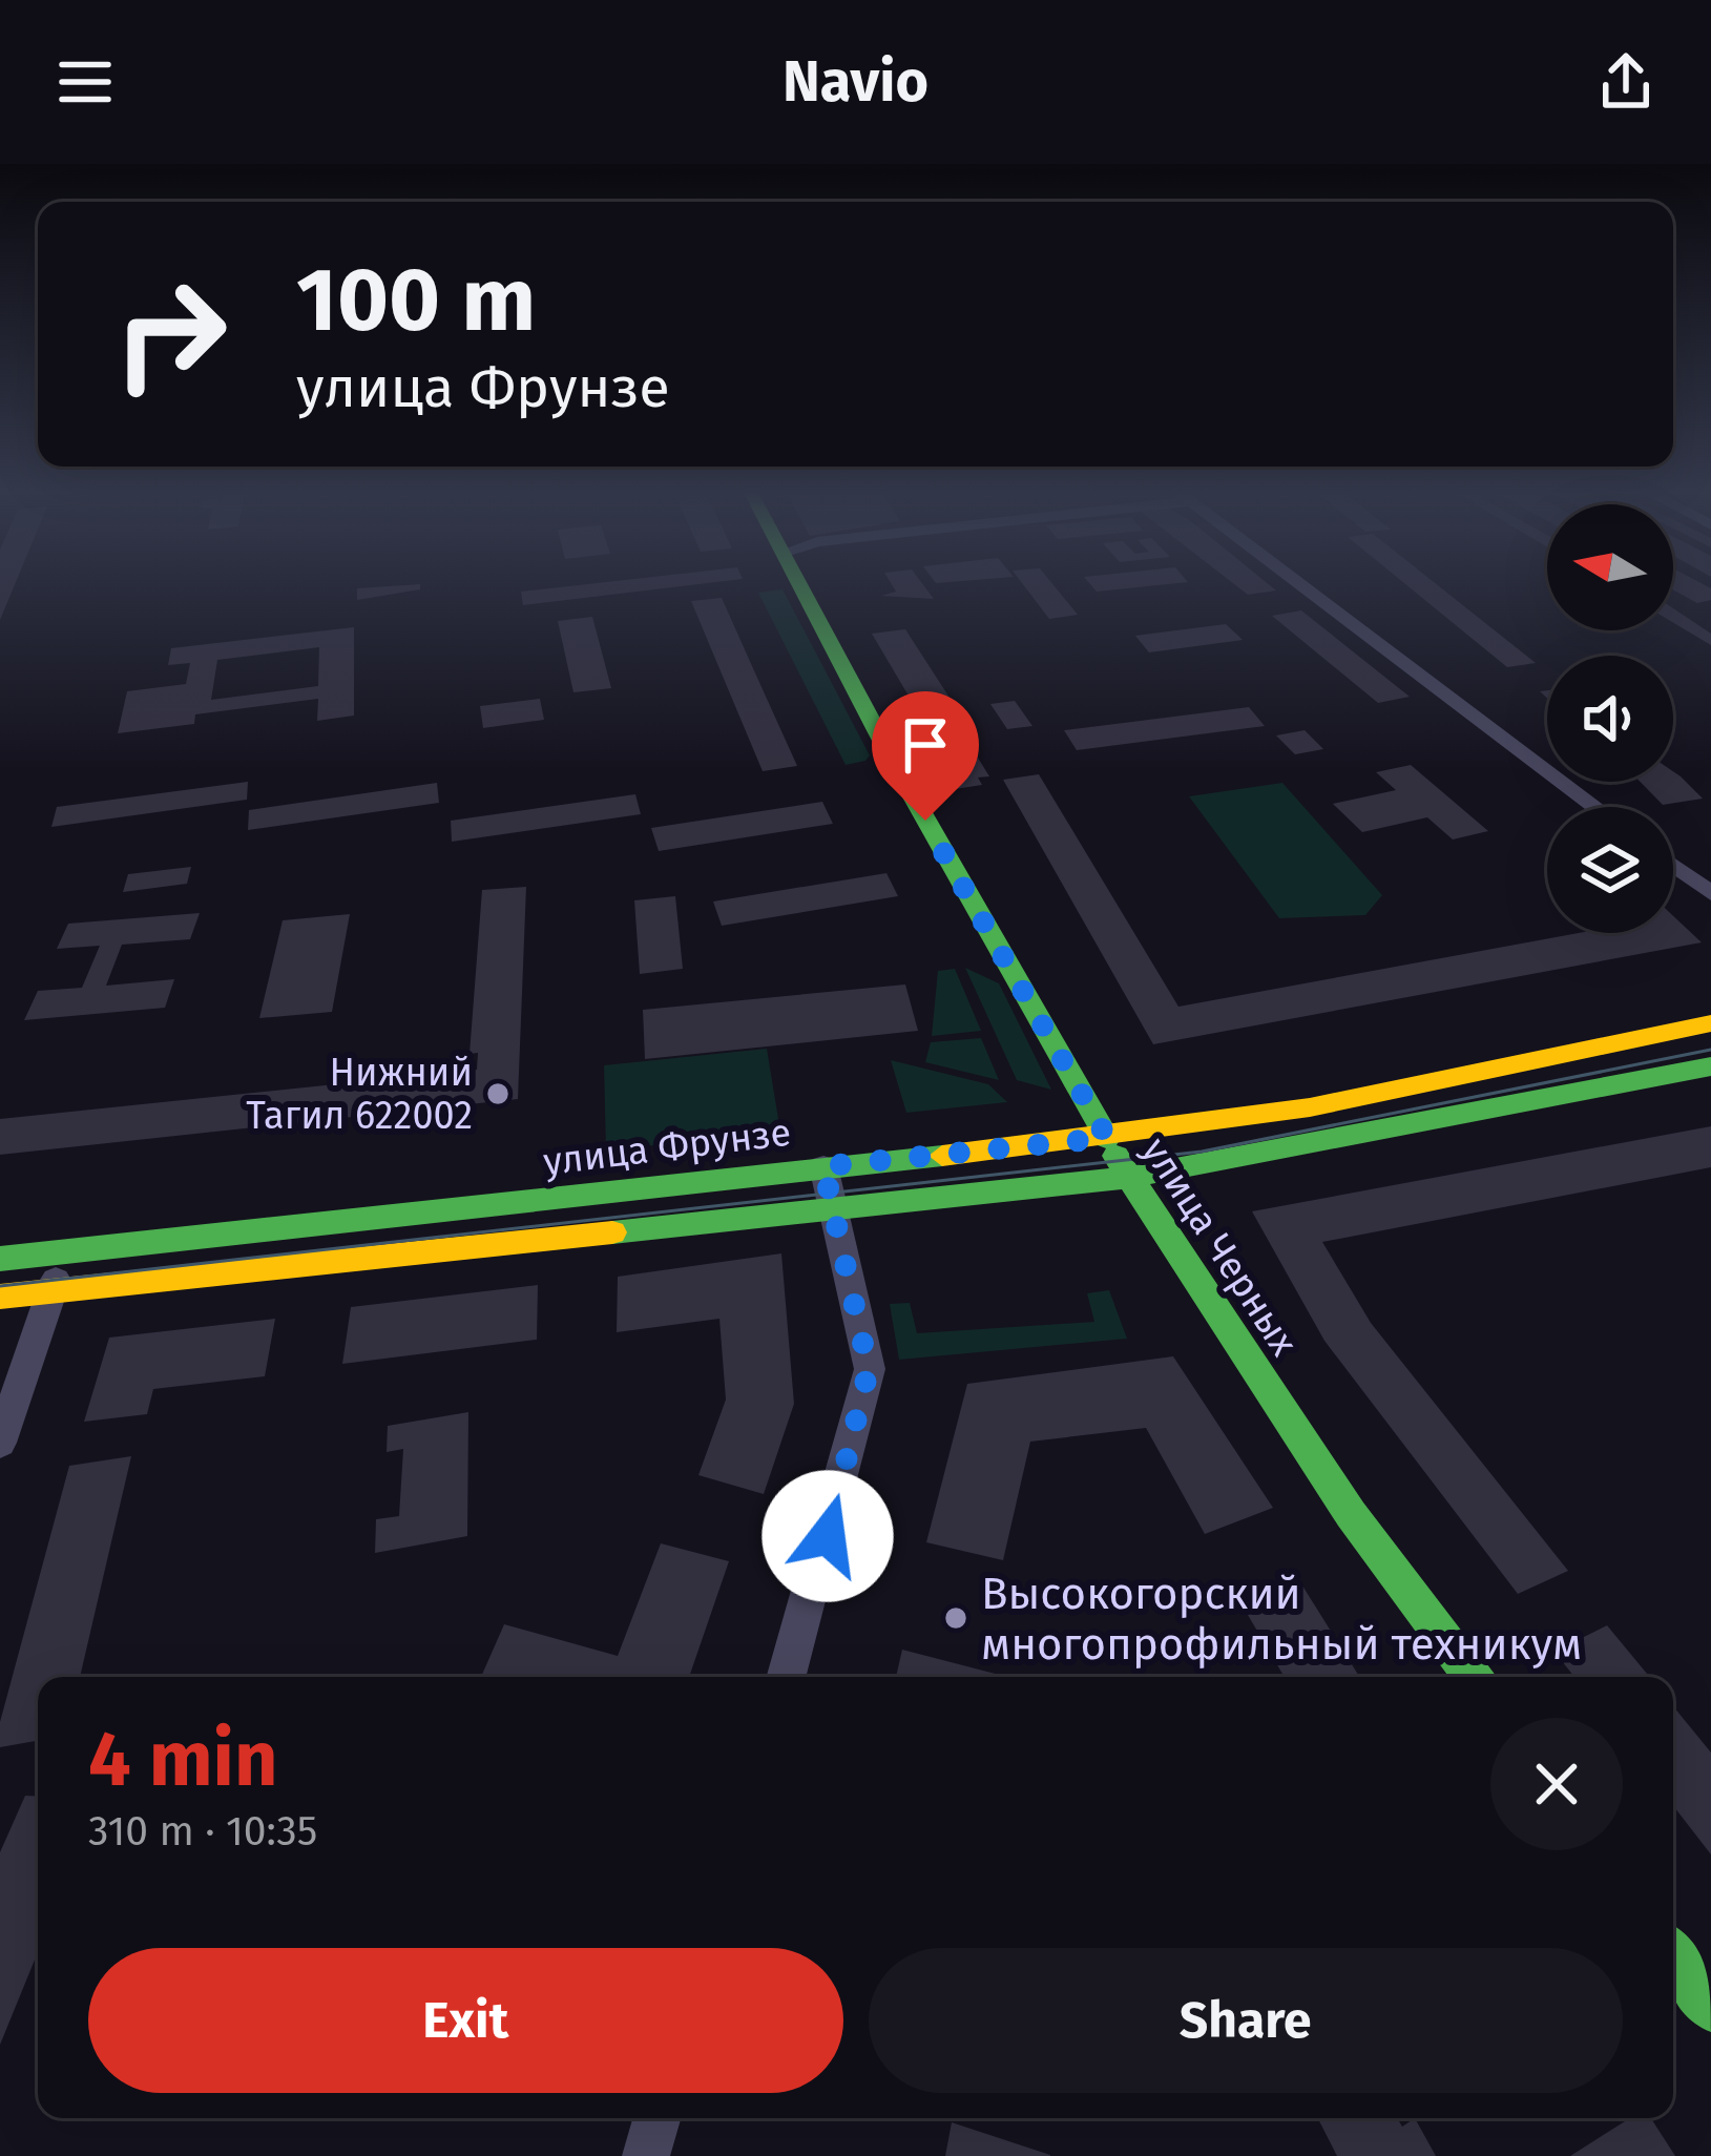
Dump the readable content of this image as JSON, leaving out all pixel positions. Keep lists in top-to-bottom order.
{
  "streets": {
    "main road": ["улица Фрунзе", "улица Черных"]
  },
  "crossings": [
    ["улица Фрунзе", "улица Черных"]
  ],
  "places": ["Нижний Тагил 622002", "Высокогорский многопрофильный техникум"],
  "north": "left",
  "page": {
    "header": "Navio",
    "turn": ["100 m", "улица Фрунзе"],
    "heading": ["4 min", "310 m · 10:35"],
    "buttons": ["Exit", "Share"]
  }
}
